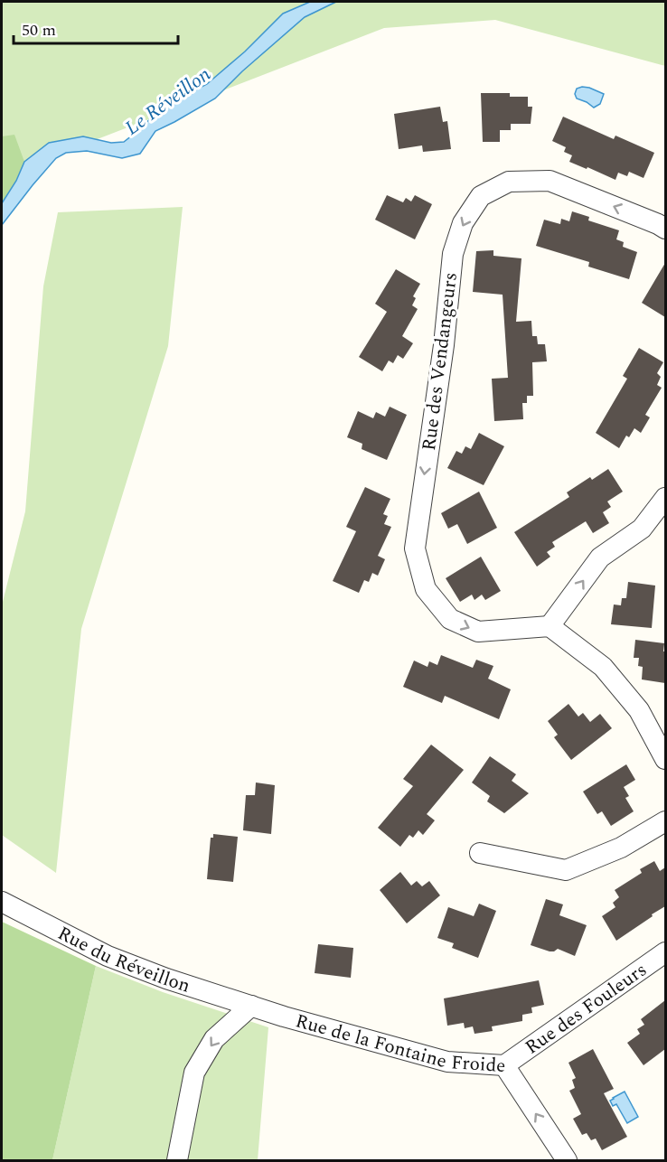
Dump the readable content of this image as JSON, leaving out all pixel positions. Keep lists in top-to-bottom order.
{
  "streets": {
    "street": [
      "Rue des Vendangeurs",
      "Rue du Réveillon",
      "Rue des Fouleurs",
      "Rue de la Fontaine Froide"
    ]
  },
  "crossings": [
    ["Rue du Réveillon", "Rue de la Fontaine Froide"],
    ["Rue des Fouleurs", "Rue de la Fontaine Froide"]
  ],
  "water": ["Le Réveillon"],
  "scale_bar": "50 m"
}
